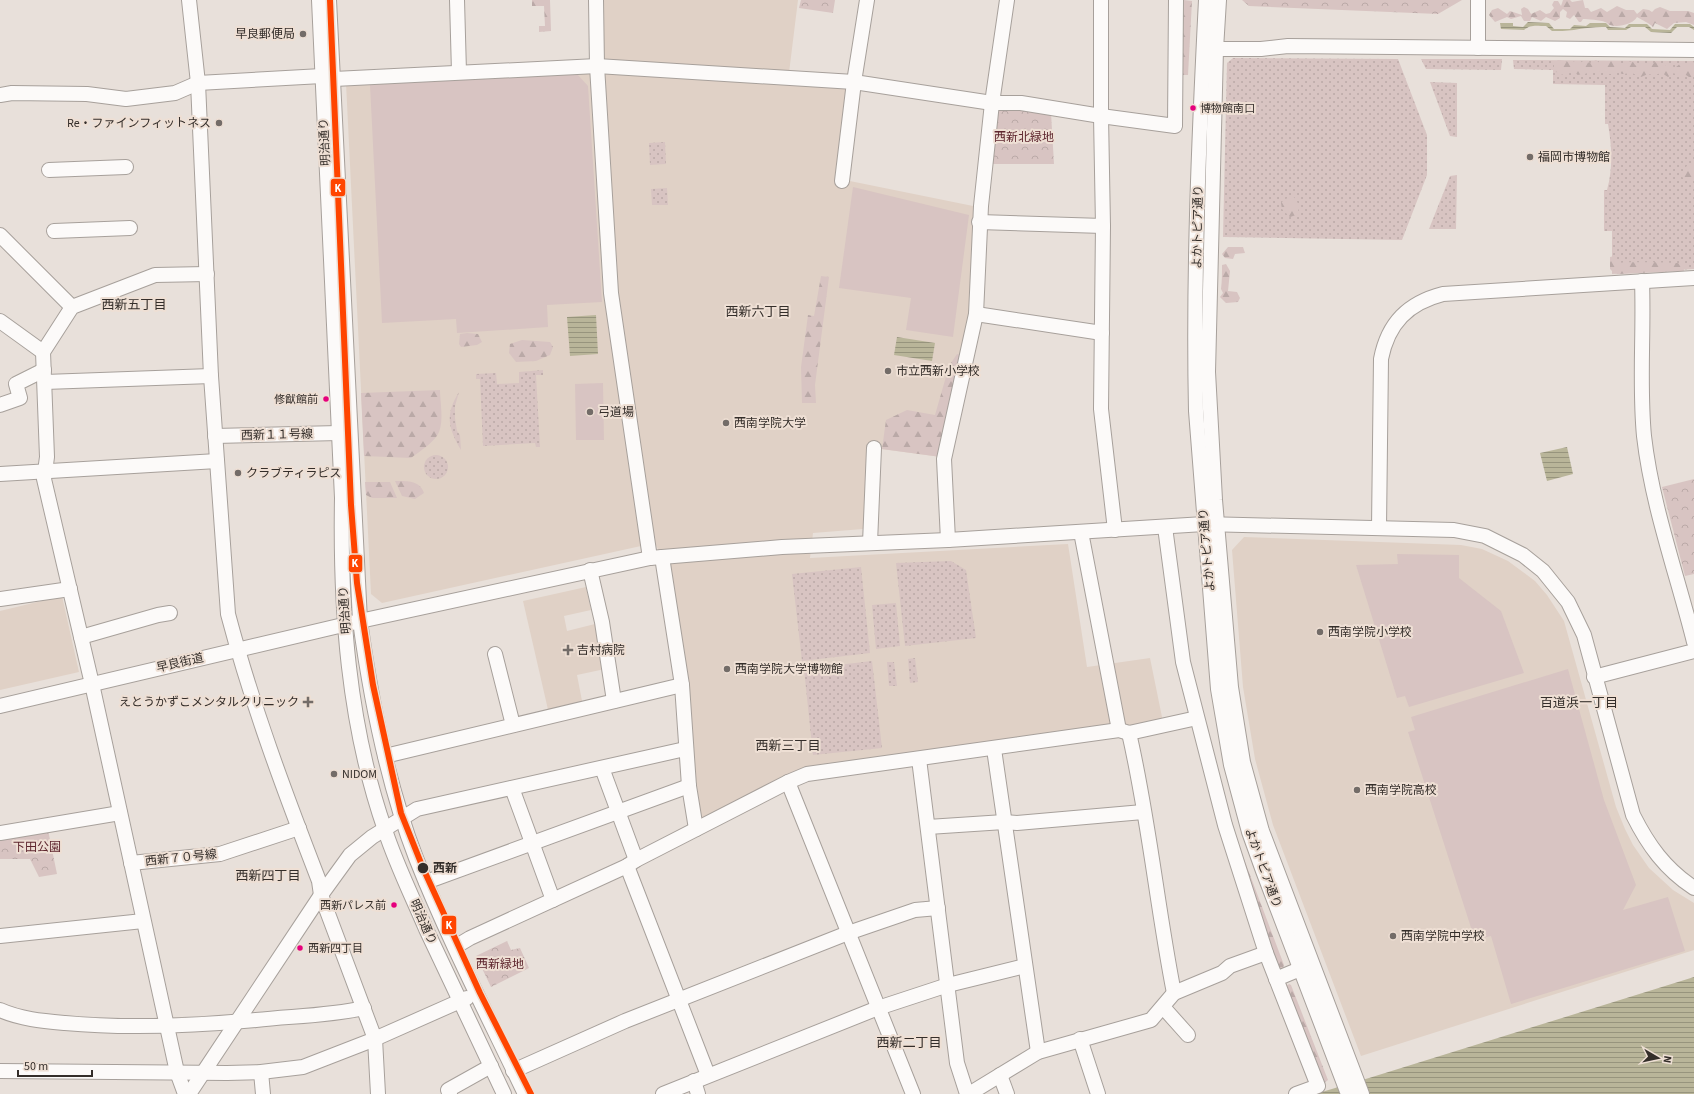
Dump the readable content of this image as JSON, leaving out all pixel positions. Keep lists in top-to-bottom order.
{
  "streets": {
    "street": [
      "明治通り",
      "よかトピア通り",
      "西新１１号線",
      "早良街道",
      "西新７０号線"
    ]
  },
  "crossings": [
    ["明治通り", "西新１１号線"],
    ["明治通り", "早良街道"],
    ["よかトピア通り", "早良街道"]
  ],
  "districts": [
    "西新五丁目",
    "西新六丁目",
    "百道浜一丁目",
    "西新三丁目",
    "西新四丁目",
    "西新二丁目"
  ],
  "parks": ["西新北緑地", "下田公園", "西新緑地"],
  "places": {
    "other": [
      "早良郵便局",
      "博物館南口",
      "Re・ファインフィットネス",
      "福岡市博物館",
      "市立西新小学校",
      "修猷館前",
      "弓道場",
      "西南学院大学",
      "クラブティラピス",
      "西南学院小学校",
      "西南学院大学博物館",
      "NIDOM",
      "西南学院高校",
      "西新",
      "西新パレス前",
      "西南学院中学校",
      "西新四丁目"
    ],
    "health": ["吉村病院", "えとうかずこメンタルクリニック"]
  },
  "lines": ["transit line K"],
  "scale_bar": "50 m",
  "north": "right"
}
